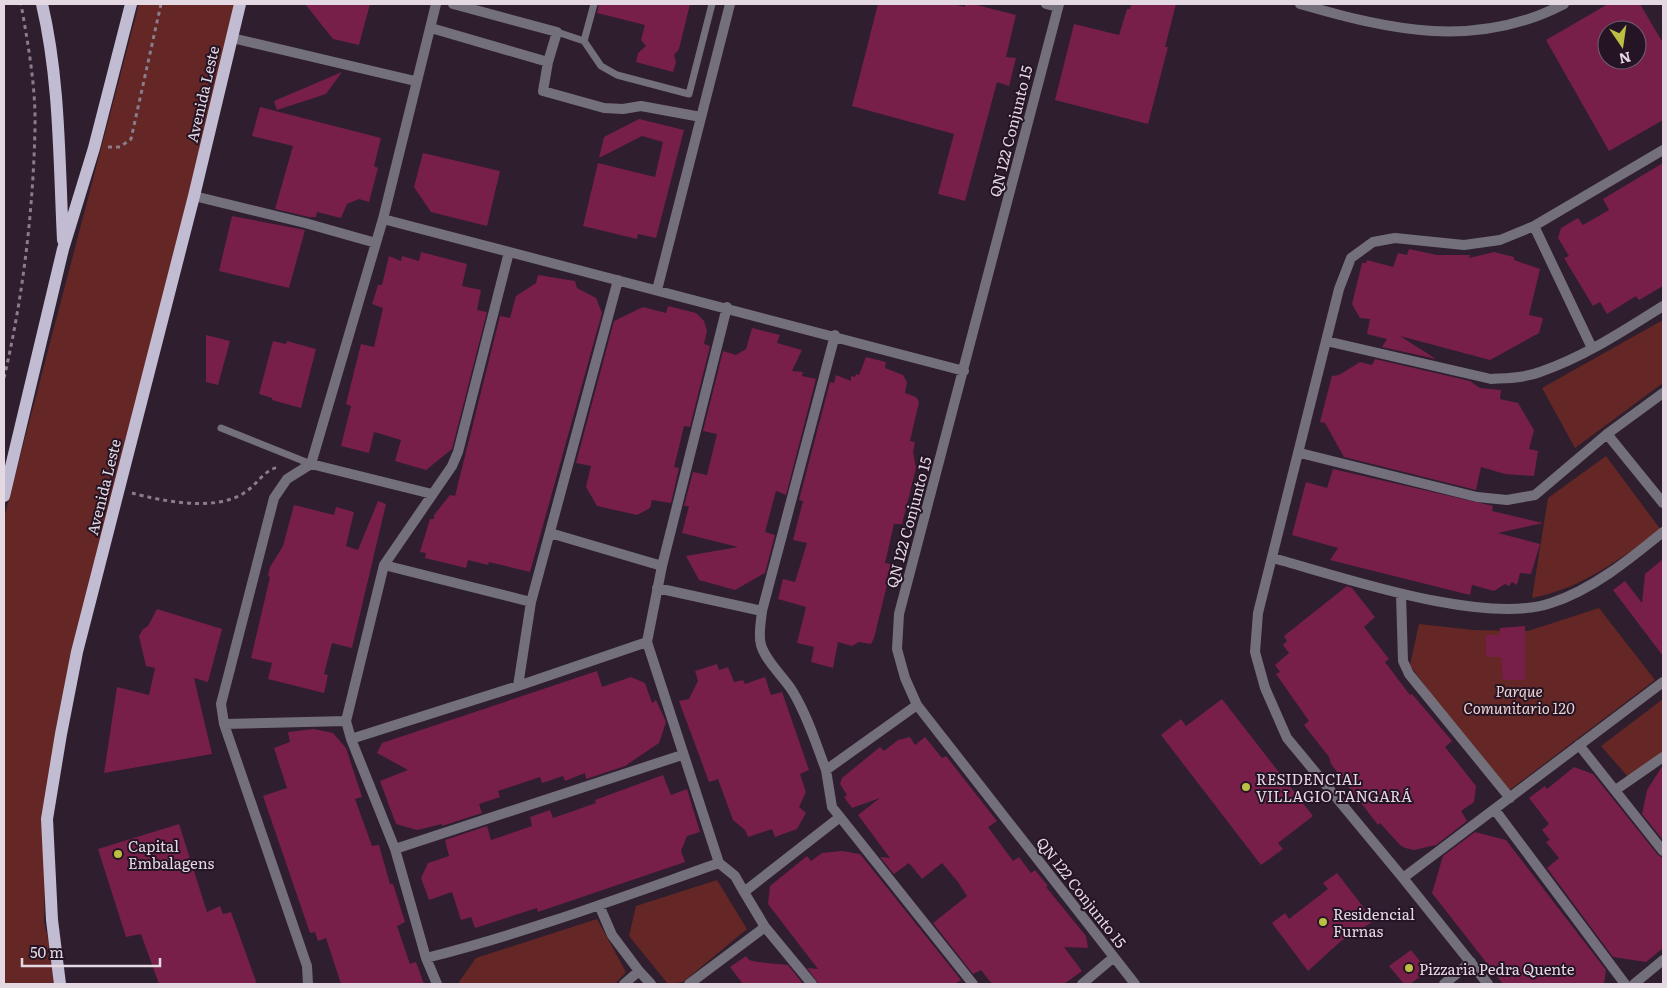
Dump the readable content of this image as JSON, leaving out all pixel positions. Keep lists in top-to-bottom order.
{
  "streets": {
    "main road": ["Avenida Leste"],
    "street": ["QN 122 Conjunto 15"]
  },
  "parks": ["Parque Comunitario 120"],
  "places": [
    "RESIDENCIAL VILLAGIO TANGARÁ",
    "Capital Embalagens",
    "Residencial Furnas",
    "Pizzaria Pedra Quente"
  ],
  "scale_bar": "50 m",
  "north": "bottom"
}
